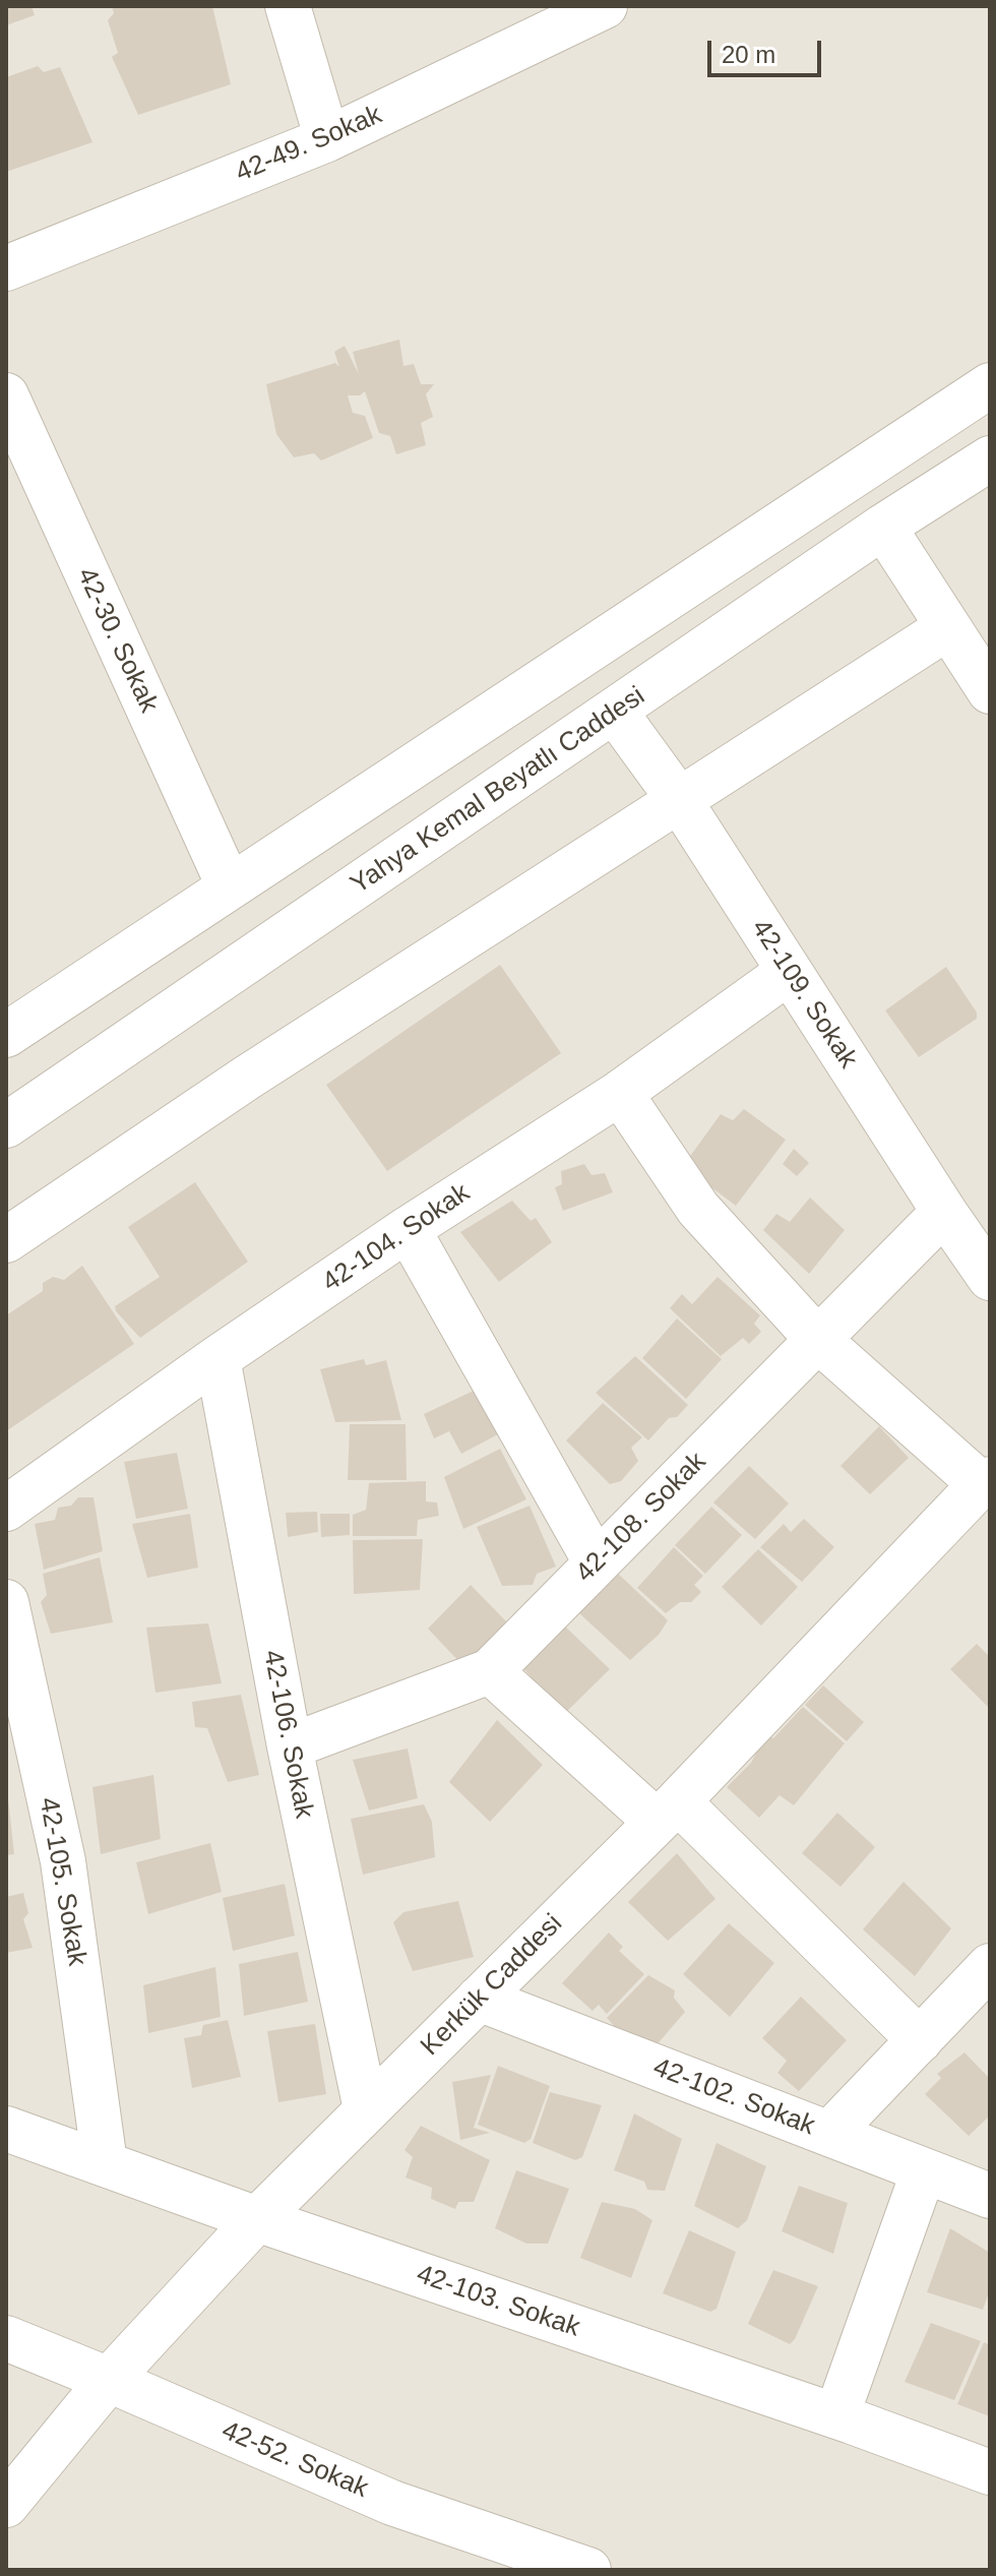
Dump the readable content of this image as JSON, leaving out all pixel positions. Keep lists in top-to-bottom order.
{
  "streets": {
    "street": [
      "42-49. Sokak",
      "42-30. Sokak",
      "Yahya Kemal Beyatlı Caddesi",
      "42-109. Sokak",
      "42-104. Sokak",
      "42-108. Sokak",
      "42-106. Sokak",
      "42-105. Sokak",
      "Kerkük Caddesi",
      "42-102. Sokak",
      "42-103. Sokak",
      "42-52. Sokak"
    ]
  },
  "crossings": [
    ["Yahya Kemal Beyatlı Caddesi", "42-109. Sokak"],
    ["42-109. Sokak", "42-104. Sokak"],
    ["42-109. Sokak", "42-108. Sokak"],
    ["42-104. Sokak", "42-106. Sokak"],
    ["42-108. Sokak", "42-106. Sokak"],
    ["42-106. Sokak", "Kerkük Caddesi"],
    ["42-105. Sokak", "42-103. Sokak"],
    ["Kerkük Caddesi", "42-102. Sokak"],
    ["Kerkük Caddesi", "42-103. Sokak"],
    ["Kerkük Caddesi", "42-52. Sokak"]
  ],
  "scale_bar": "20 m"
}
